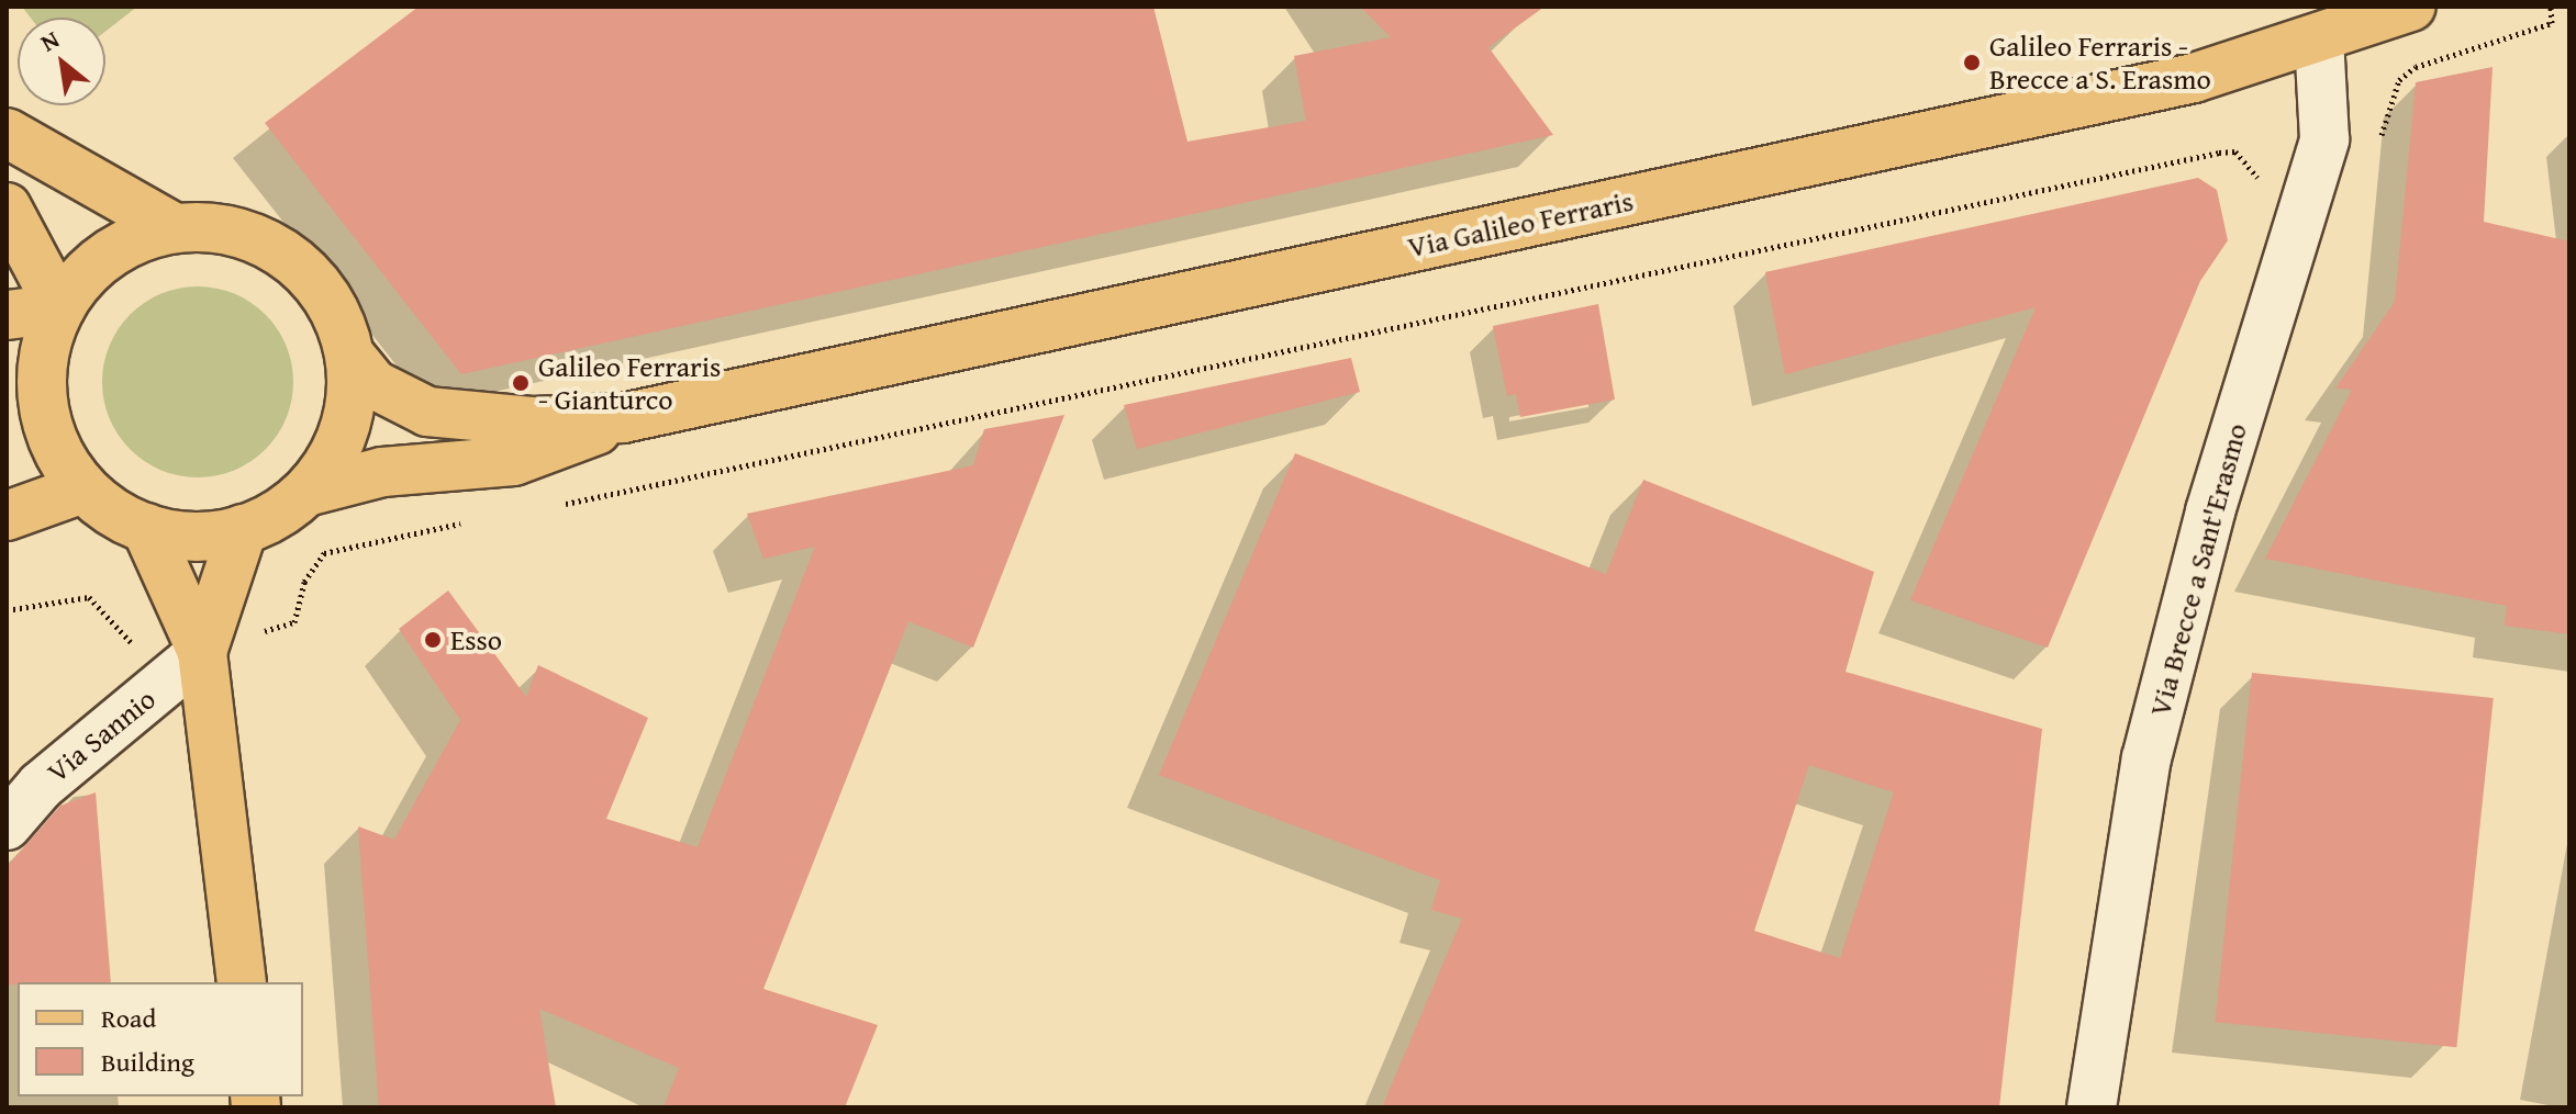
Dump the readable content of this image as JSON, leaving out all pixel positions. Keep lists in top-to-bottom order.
{
  "streets": {
    "main road": ["Via Galileo Ferraris"],
    "street": ["Via Brecce a Sant'Erasmo", "Via Sannio"]
  },
  "crossings": [
    ["Via Galileo Ferraris", "Via Brecce a Sant'Erasmo"]
  ],
  "places": ["Galileo Ferraris - Brecce a S. Erasmo", "Galileo Ferraris - Gianturco", "Esso"],
  "legend": ["Road", "Building"],
  "north": "top left"
}
